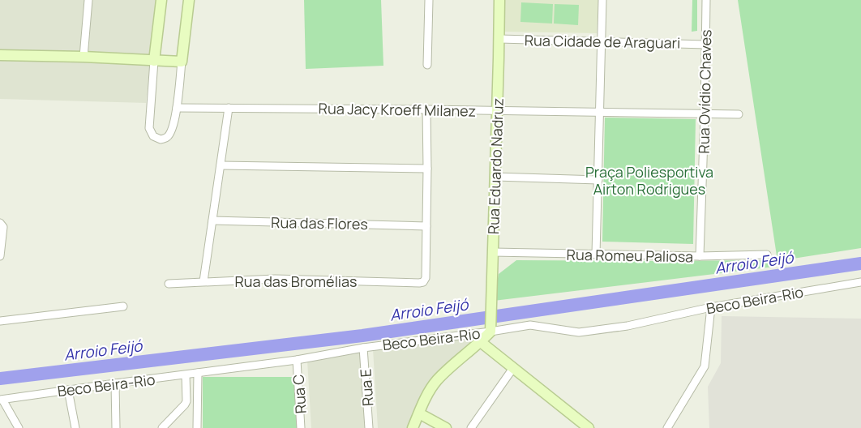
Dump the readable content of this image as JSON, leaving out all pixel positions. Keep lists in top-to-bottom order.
{
  "streets": {
    "street": [
      "Rua Cidade de Araguari",
      "Rua Ovídio Chaves",
      "Rua Jacy Kroeff Milanez",
      "Rua Eduardo Nadruz",
      "Rua das Flores",
      "Rua Romeu Paliosa",
      "Rua das Bromélias",
      "Beco Beira-Rio",
      "Rua E",
      "Rua C"
    ]
  },
  "crossings": [
    ["Rua Cidade de Araguari", "Rua Ovídio Chaves"],
    ["Rua Cidade de Araguari", "Rua Eduardo Nadruz"],
    ["Rua Ovídio Chaves", "Rua Jacy Kroeff Milanez"],
    ["Rua Ovídio Chaves", "Rua Romeu Paliosa"],
    ["Rua Jacy Kroeff Milanez", "Rua Eduardo Nadruz"],
    ["Rua Eduardo Nadruz", "Rua Romeu Paliosa"],
    ["Rua Eduardo Nadruz", "Beco Beira-Rio"],
    ["Rua das Flores", "Rua das Bromélias"],
    ["Beco Beira-Rio", "Rua E"],
    ["Beco Beira-Rio", "Rua C"]
  ],
  "water": ["Arroio Feijó"],
  "parks": ["Praça Poliesportiva Airton Rodrigues"]
}
